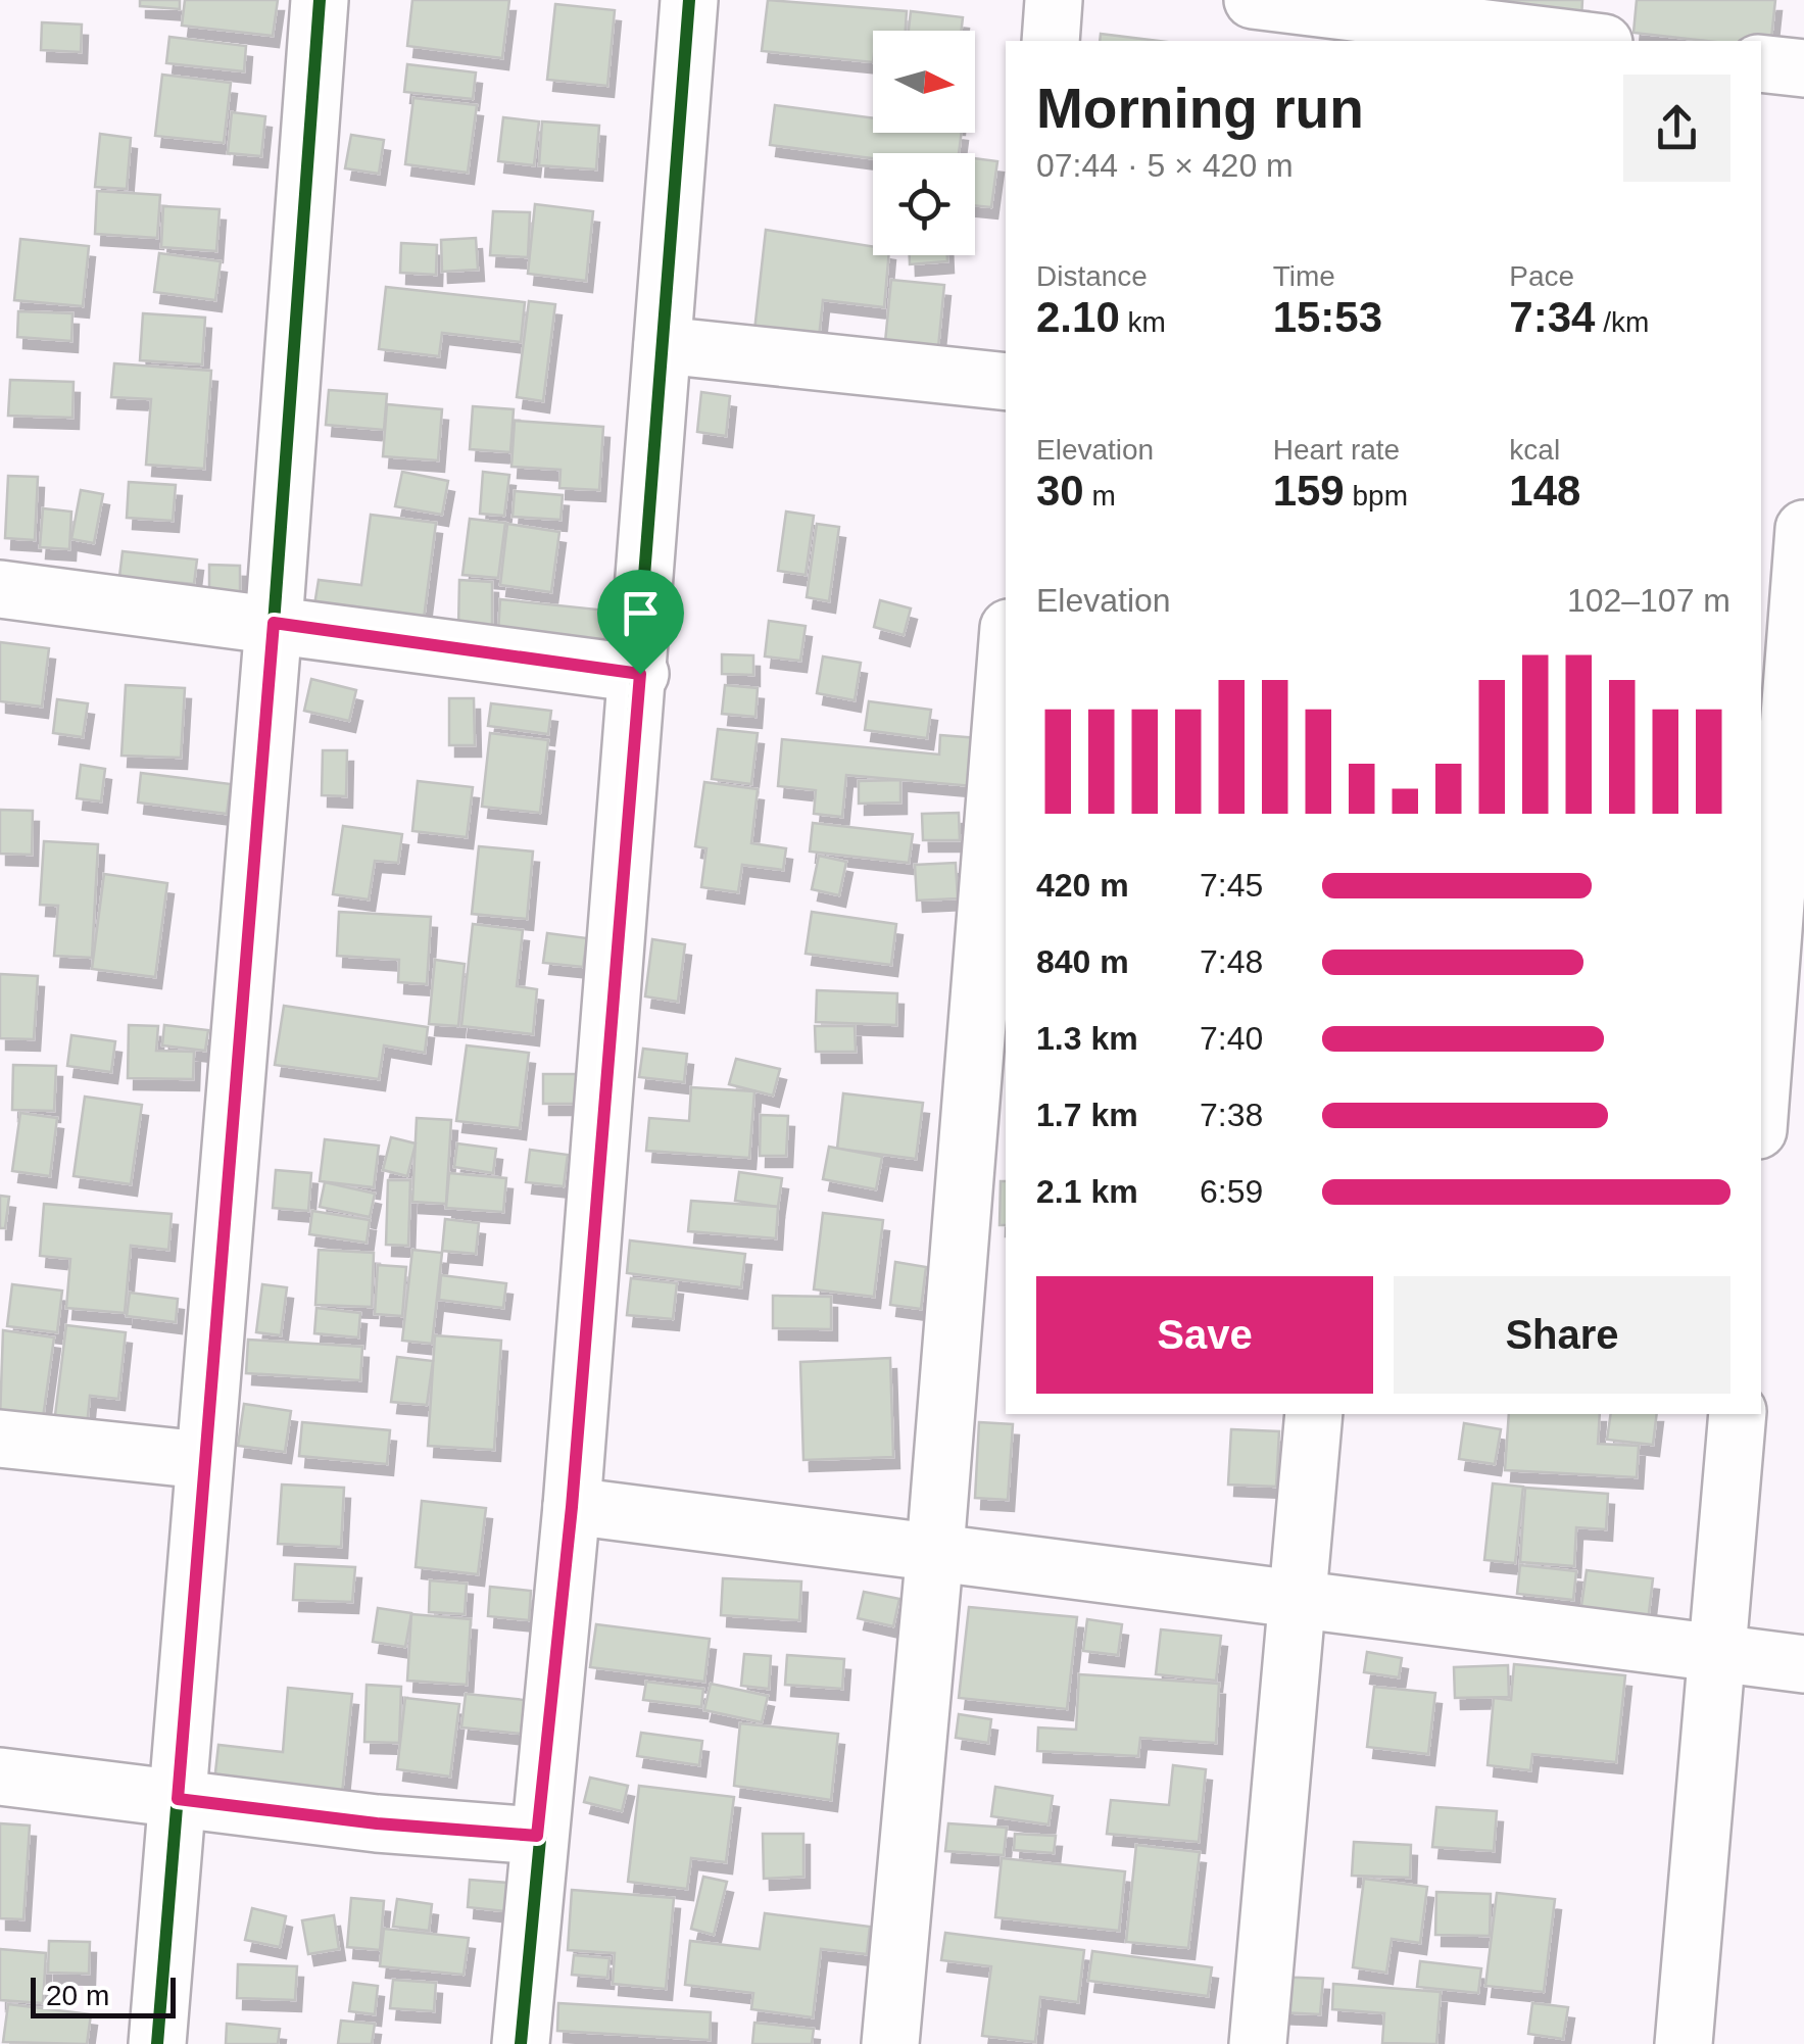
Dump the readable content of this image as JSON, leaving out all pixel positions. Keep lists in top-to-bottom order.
{
  "scale_bar": "20 m",
  "north": "right",
  "page": {
    "heading": ["Morning run", "07:44 · 5 × 420 m"],
    "stats": [
      ["Distance", "2.10 km"],
      ["Time", "15:53"],
      ["Pace", "7:34 /km"],
      ["Elevation", "30 m"],
      ["Heart rate", "159 bpm"],
      ["kcal", "148"]
    ],
    "chart": ["Elevation", "102–107 m"],
    "list": [
      {
        "name": "420 m",
        "note": "7:45"
      },
      {
        "name": "840 m",
        "note": "7:48"
      },
      {
        "name": "1.3 km",
        "note": "7:40"
      },
      {
        "name": "1.7 km",
        "note": "7:38"
      },
      {
        "name": "2.1 km",
        "note": "6:59"
      }
    ],
    "buttons": ["Save", "Share"],
    "scale": "20 m"
  }
}
